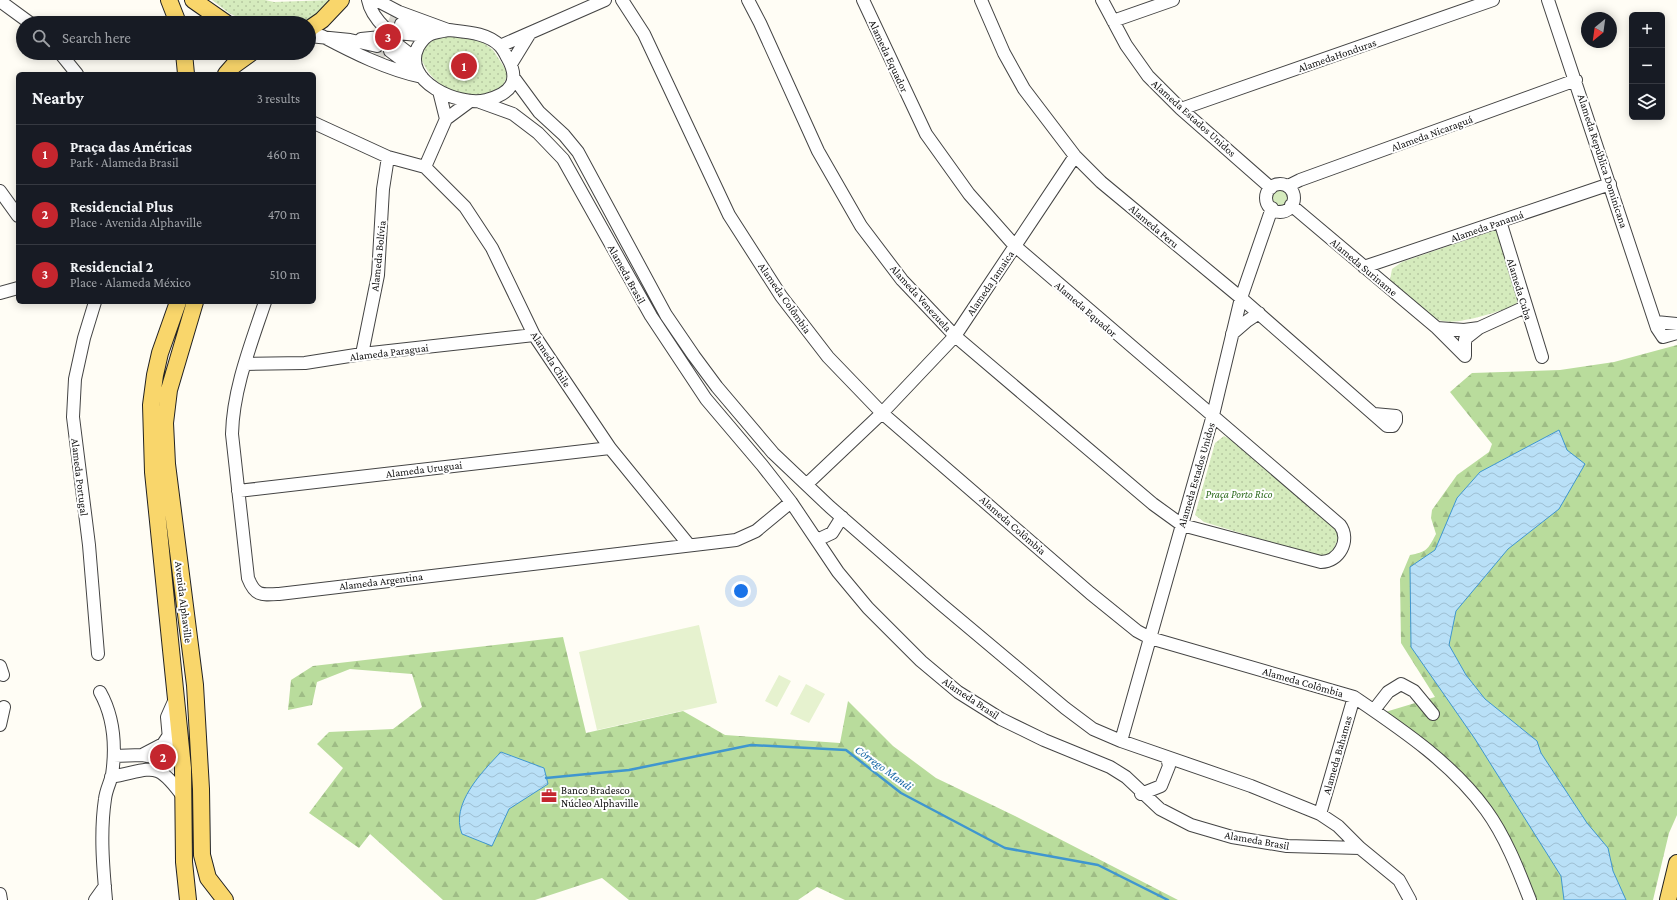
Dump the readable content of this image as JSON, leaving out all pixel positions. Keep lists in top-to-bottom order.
{
  "streets": {
    "main road": ["Avenida Alphaville"],
    "street": [
      "AlamedaHonduras",
      "Alameda Equador",
      "Alameda Estados Unidos",
      "Alameda Nicaraguá",
      "Alameda República Dominicana",
      "Alameda Peru",
      "Alameda Panamá",
      "Alameda Bolívia",
      "Alameda Suriname",
      "Alameda Brasil",
      "Alameda Jamaica",
      "Alameda Cuba",
      "Alameda Colômbia",
      "Alameda Venezuela",
      "Alameda Paraguai",
      "Alameda Chile",
      "Alameda Uruguai",
      "Alameda Portugal",
      "Alameda Argentina",
      "Alameda Bahamas"
    ]
  },
  "crossings": [
    ["AlamedaHonduras", "Alameda Estados Unidos"],
    ["Alameda Equador", "Alameda Estados Unidos"],
    ["Alameda Equador", "Alameda Jamaica"],
    ["Alameda Equador", "Alameda Venezuela"],
    ["Alameda Estados Unidos", "Alameda Nicaraguá"],
    ["Alameda Estados Unidos", "Alameda Peru"],
    ["Alameda Estados Unidos", "Alameda Suriname"],
    ["Alameda Estados Unidos", "Alameda Brasil"],
    ["Alameda Estados Unidos", "Alameda Colômbia"],
    ["Alameda Estados Unidos", "Alameda Venezuela"],
    ["Alameda Nicaraguá", "Alameda República Dominicana"],
    ["Alameda Nicaraguá", "Alameda Suriname"],
    ["Alameda República Dominicana", "Alameda Panamá"],
    ["Alameda Peru", "Alameda Jamaica"],
    ["Alameda Panamá", "Alameda Suriname"],
    ["Alameda Panamá", "Alameda Cuba"],
    ["Alameda Bolívia", "Alameda Paraguai"],
    ["Alameda Brasil", "Alameda Jamaica"],
    ["Alameda Brasil", "Alameda Argentina"],
    ["Alameda Brasil", "Alameda Bahamas"],
    ["Alameda Jamaica", "Alameda Colômbia"],
    ["Alameda Jamaica", "Alameda Venezuela"],
    ["Alameda Colômbia", "Alameda Bahamas"],
    ["Alameda Paraguai", "Alameda Chile"],
    ["Alameda Paraguai", "Alameda Argentina"],
    ["Alameda Chile", "Alameda Uruguai"],
    ["Alameda Chile", "Alameda Argentina"],
    ["Alameda Uruguai", "Alameda Argentina"]
  ],
  "water": ["Córrego Mandi"],
  "parks": ["Praça Porto Rico"],
  "places": {
    "office": ["Banco Bradesco Núcleo Alphaville"]
  },
  "north": "bottom left",
  "page": {
    "map_buttons": ["+", "−"],
    "search": "Search here",
    "pins": ["3", "1", "2"],
    "heading": ["Nearby", "3 results"],
    "list": [
      {
        "mark": "1",
        "name": "Praça das Américas",
        "note": "Park · Alameda Brasil",
        "value": "460 m"
      },
      {
        "mark": "2",
        "name": "Residencial Plus",
        "note": "Place · Avenida Alphaville",
        "value": "470 m"
      },
      {
        "mark": "3",
        "name": "Residencial 2",
        "note": "Place · Alameda México",
        "value": "510 m"
      }
    ]
  }
}
